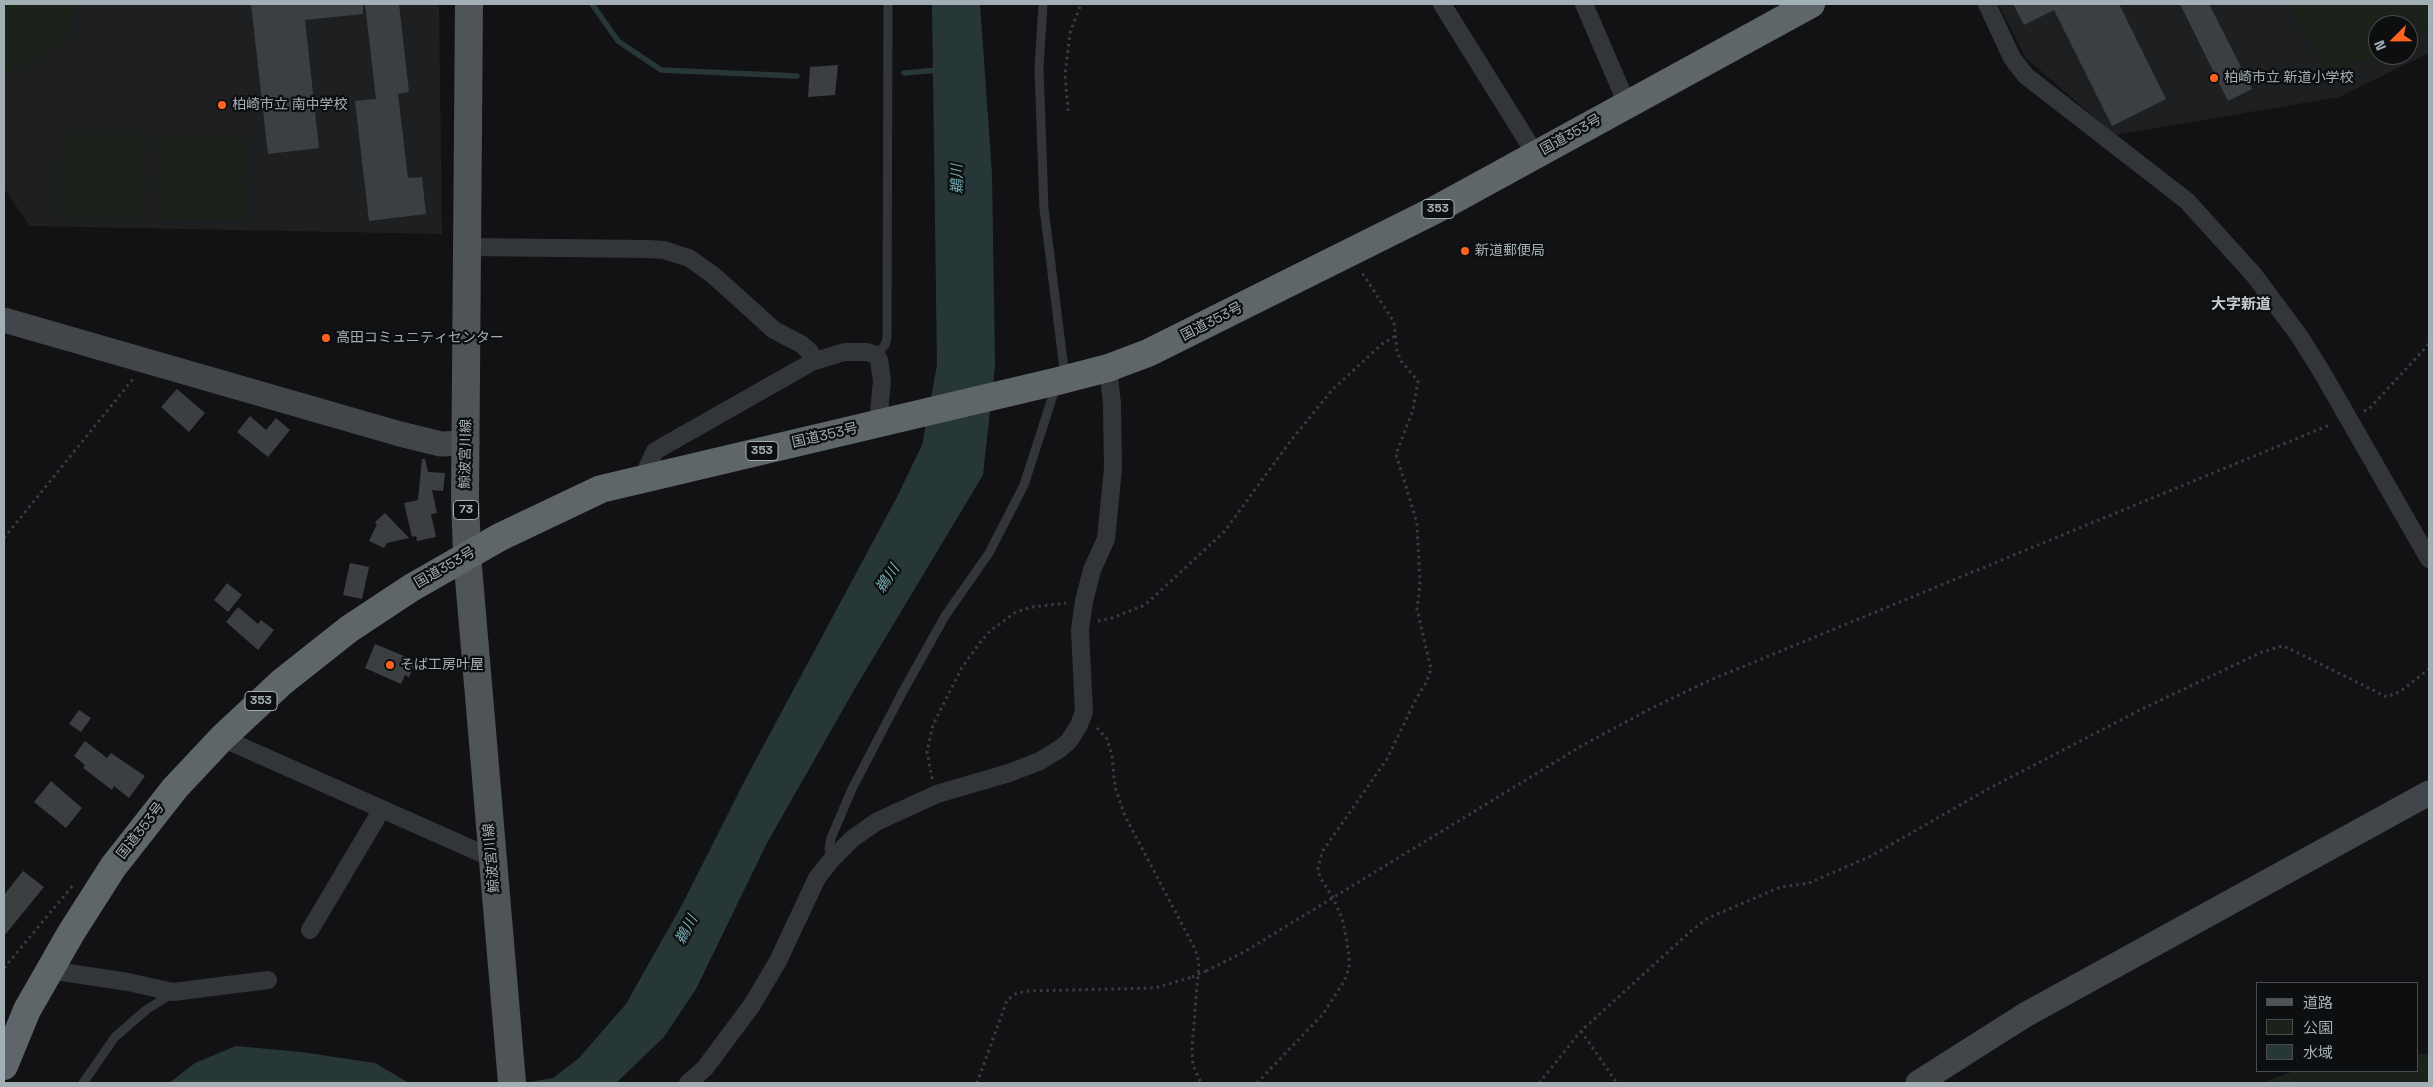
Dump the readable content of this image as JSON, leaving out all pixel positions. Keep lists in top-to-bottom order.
{
  "streets": {
    "highway": ["国道353号", "353"],
    "main road": ["鯨波宮川線", "73"]
  },
  "crossings": [
    ["国道353号", "鯨波宮川線"]
  ],
  "districts": ["大字新道"],
  "water": ["鵜川"],
  "places": [
    "柏崎市立 新道小学校",
    "柏崎市立 南中学校",
    "新道郵便局",
    "高田コミュニティセンター",
    "そば工房叶屋"
  ],
  "legend": ["道路", "公園", "水域"],
  "north": "bottom left"
}
